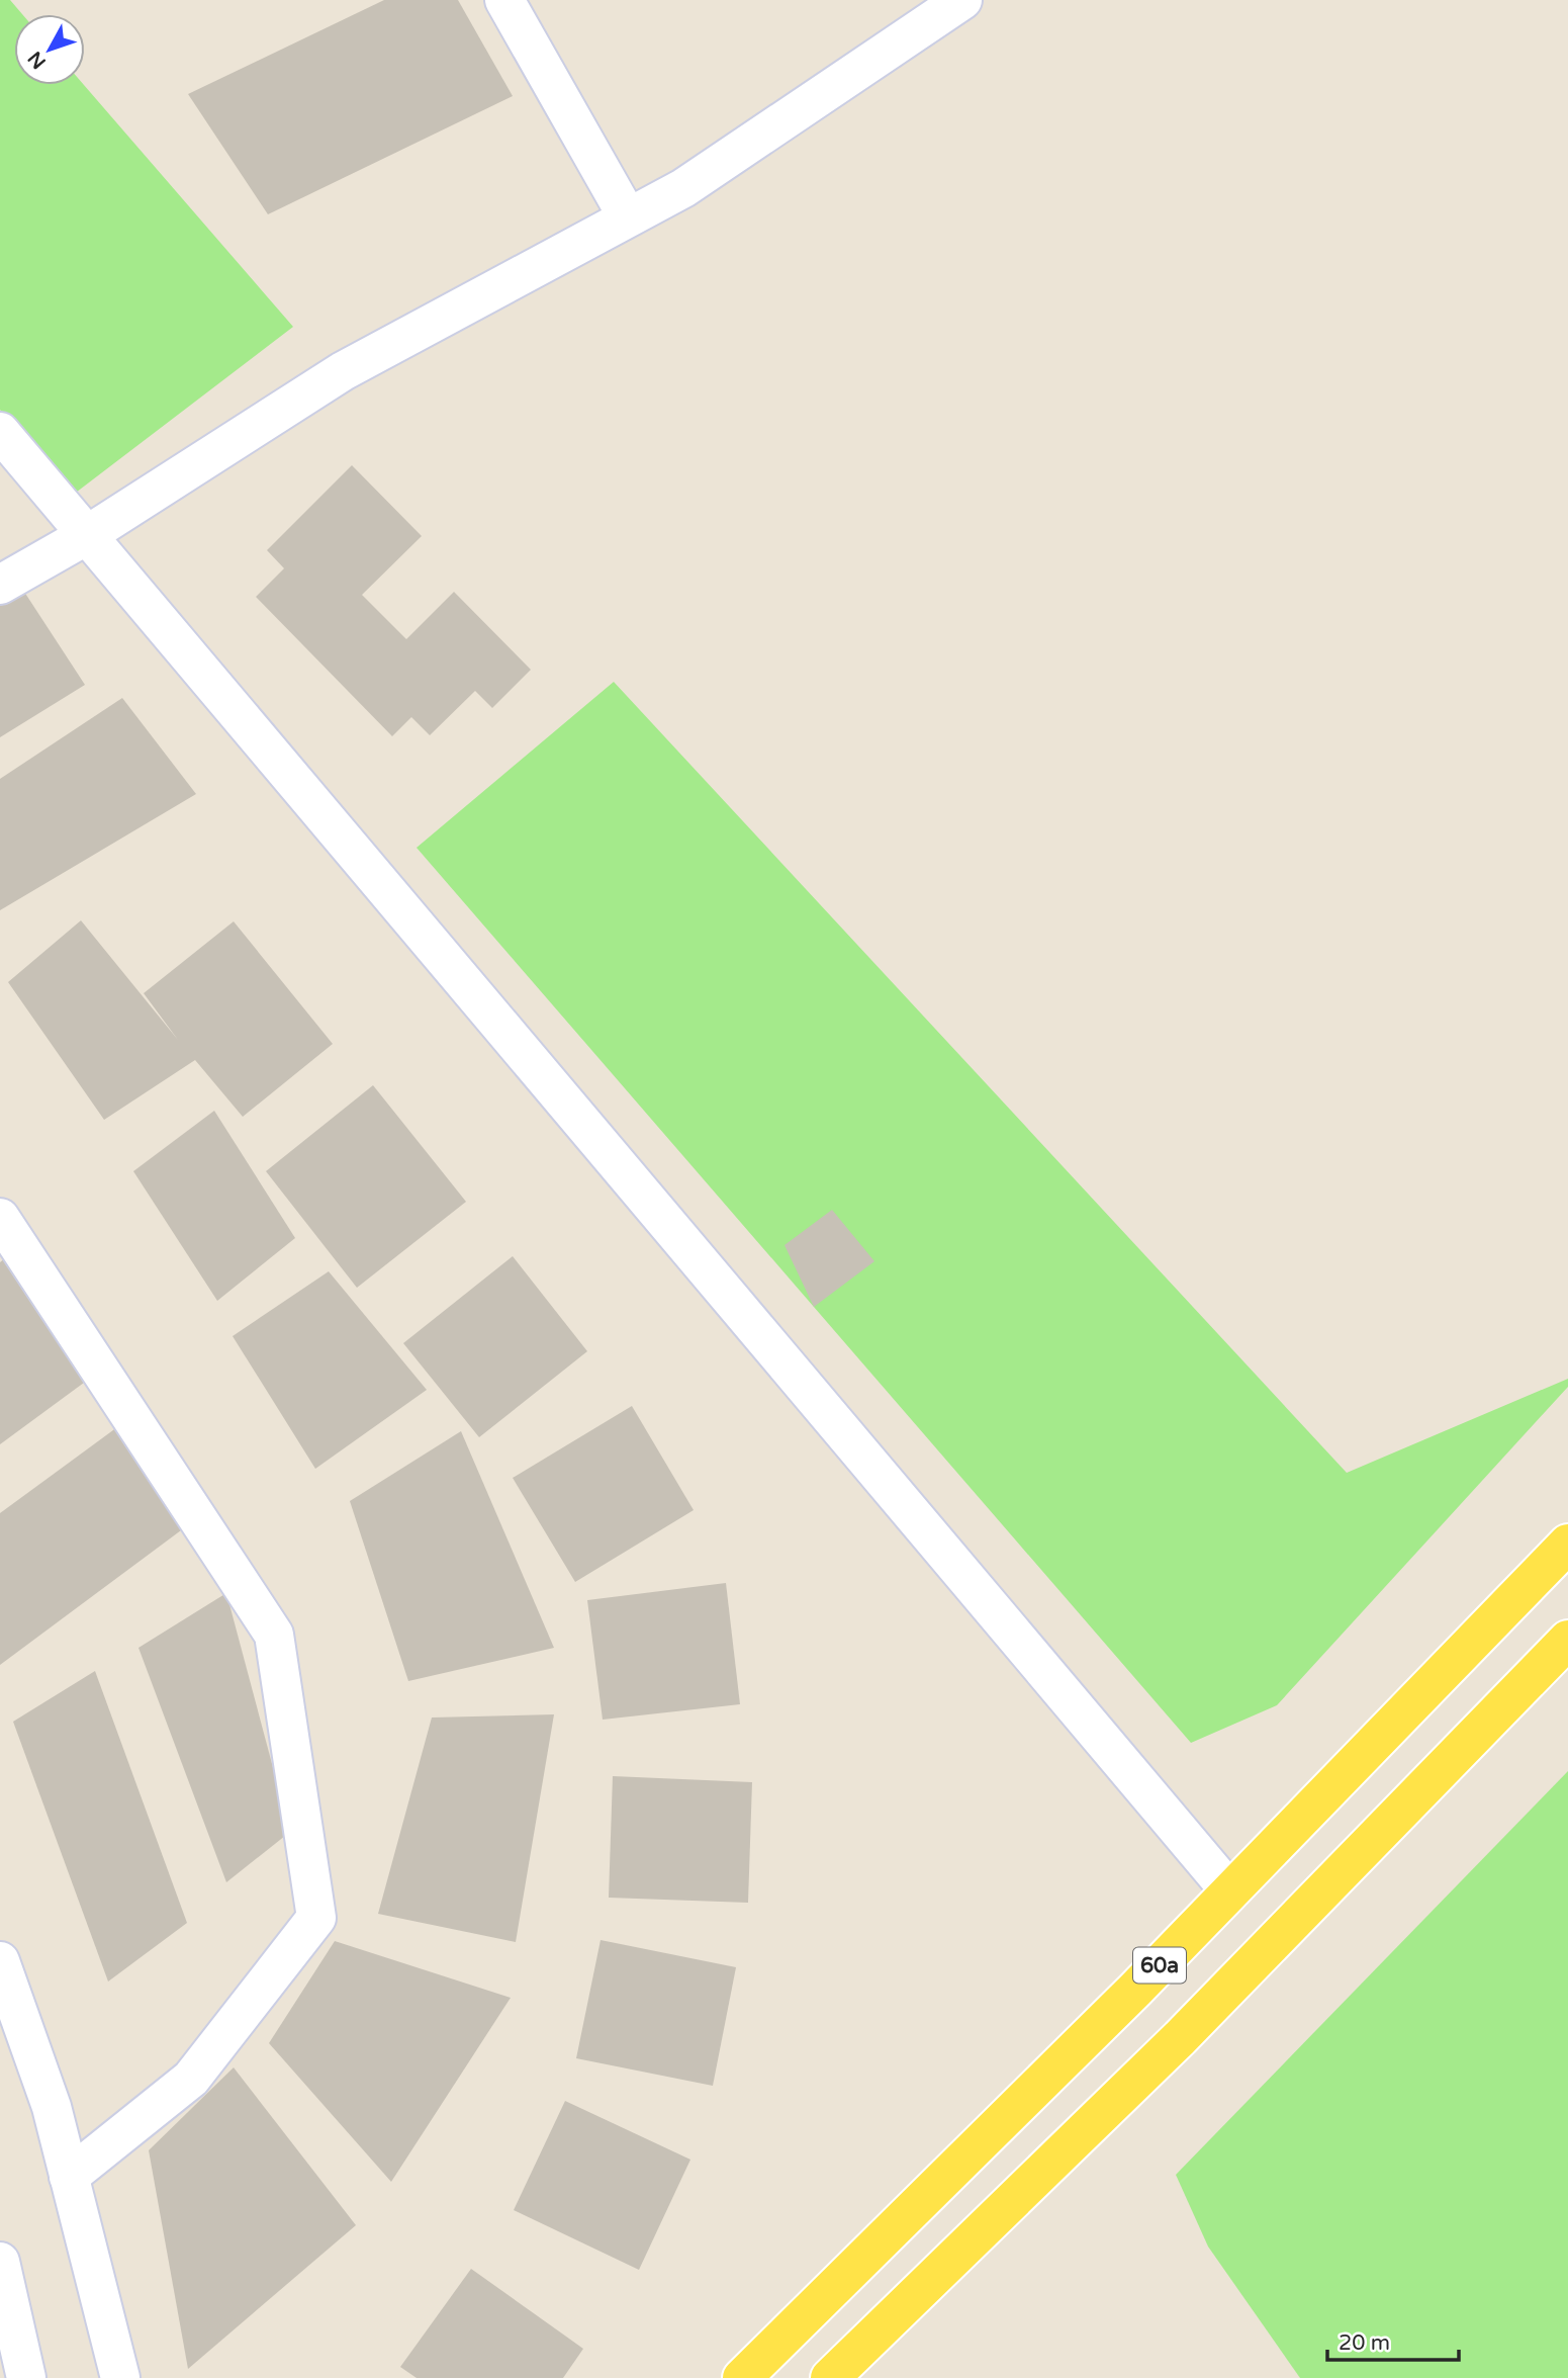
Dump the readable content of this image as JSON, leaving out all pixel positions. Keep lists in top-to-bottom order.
{
  "streets": {
    "main road": ["60a"]
  },
  "scale_bar": "20 m",
  "north": "bottom left"
}
